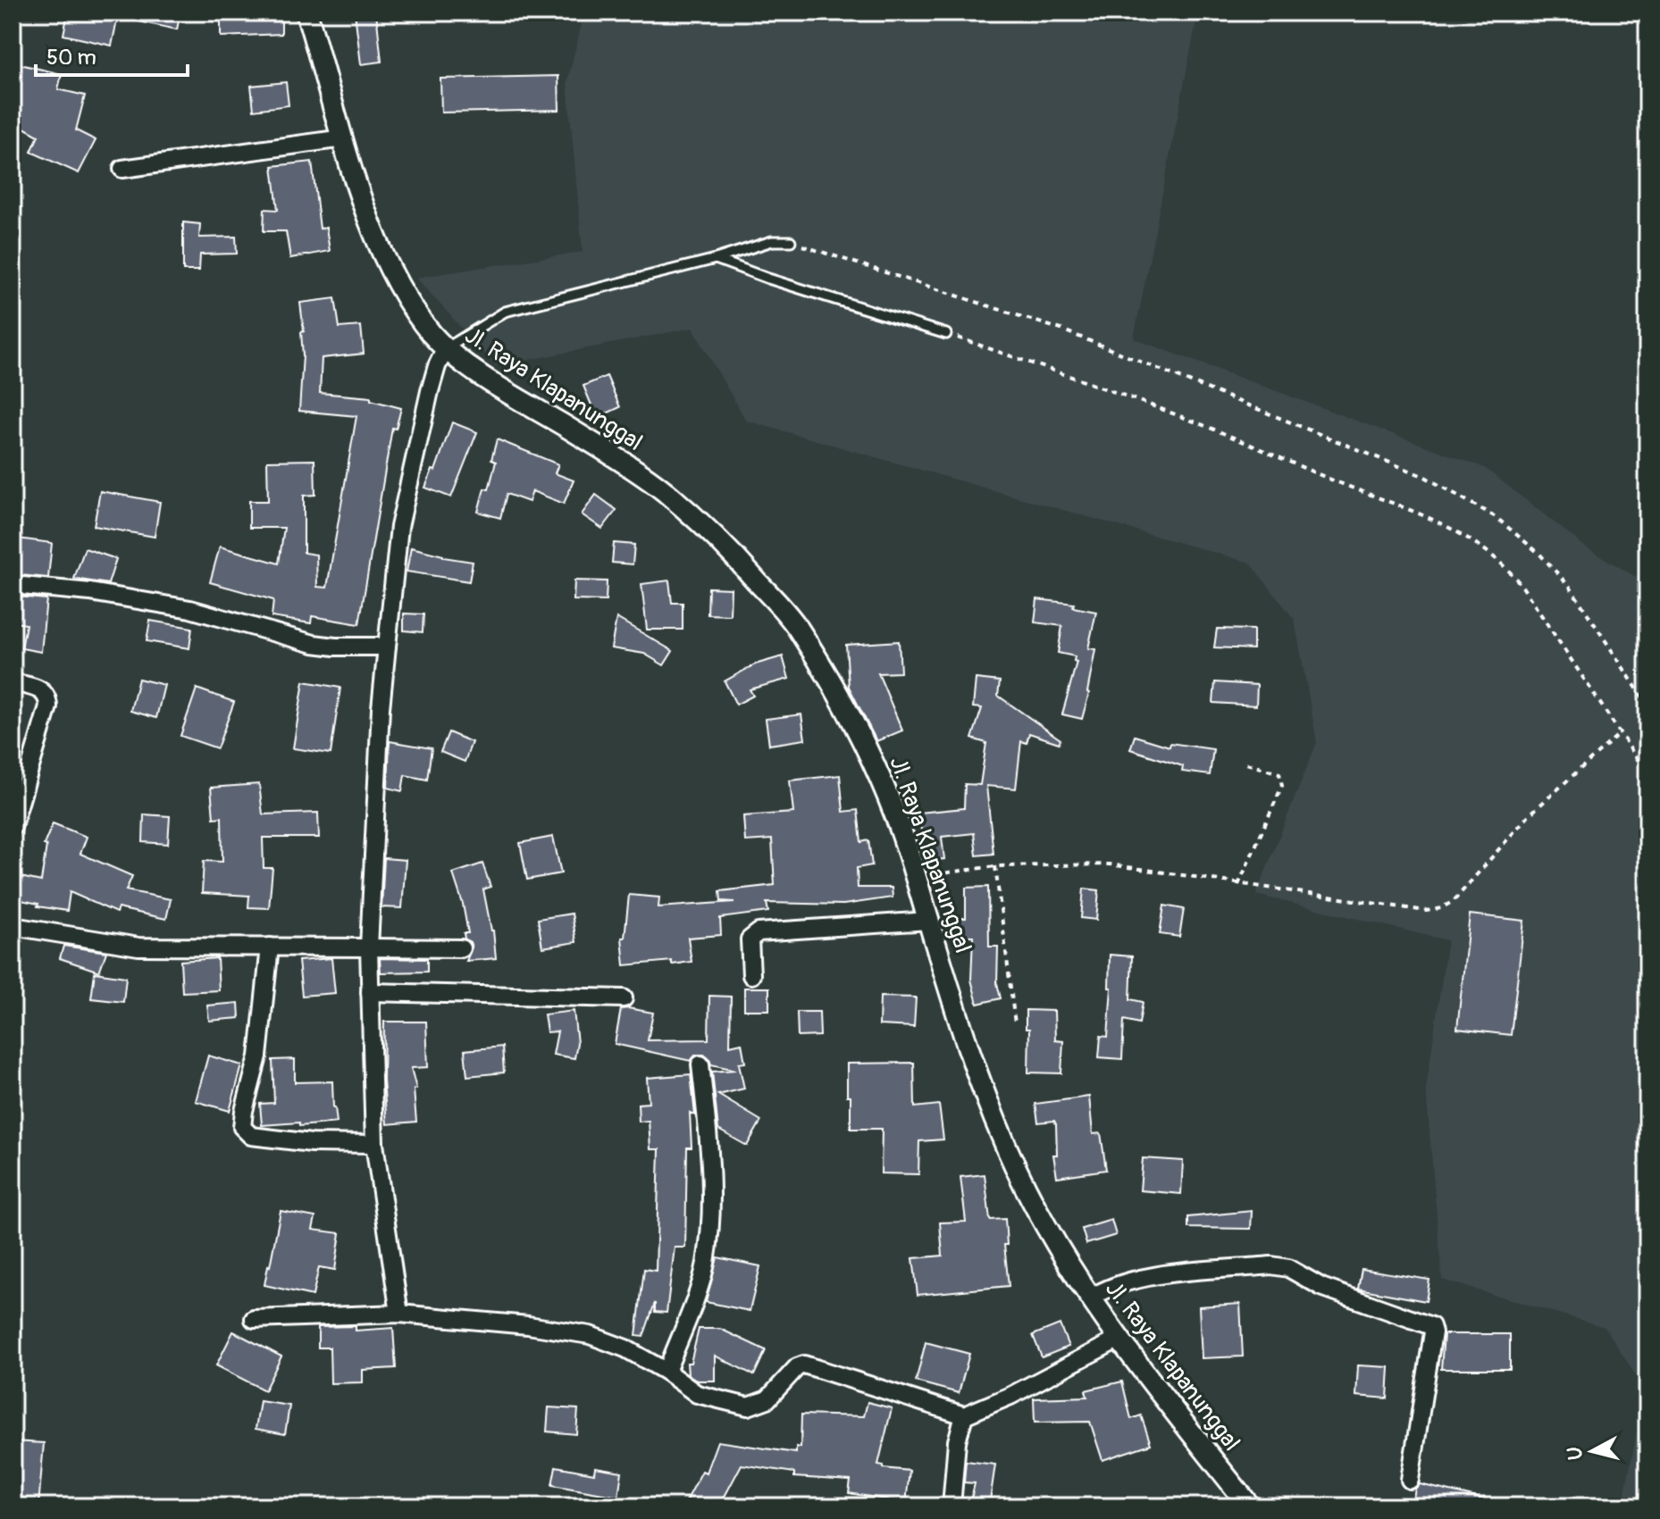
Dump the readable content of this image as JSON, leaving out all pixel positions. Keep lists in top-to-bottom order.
{
  "streets": {
    "street": ["Jl. Raya Klapanunggal"]
  },
  "scale_bar": "50 m",
  "north": "left"
}
